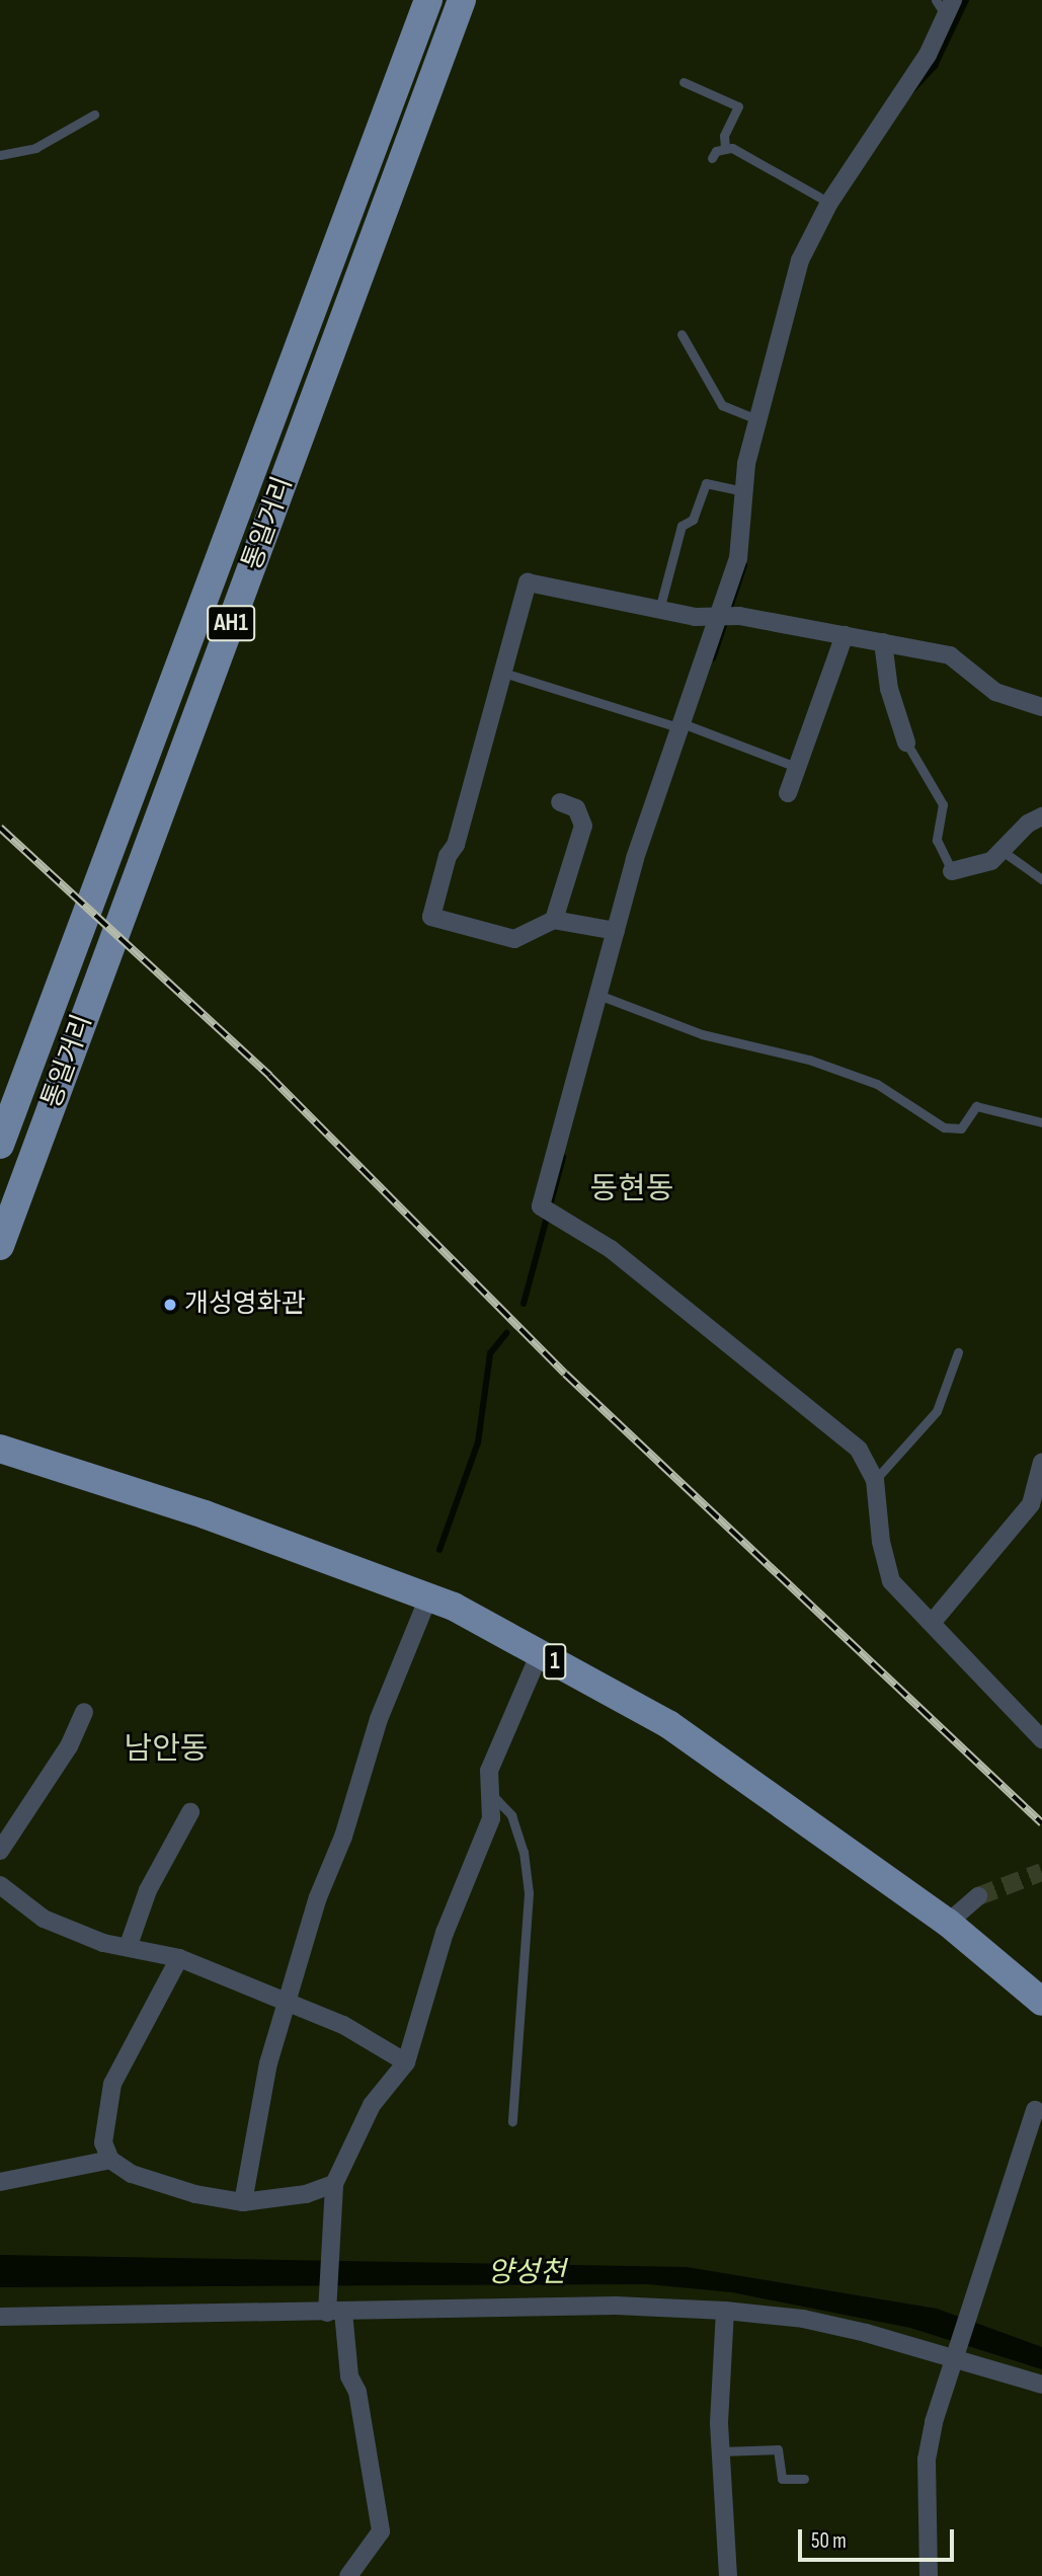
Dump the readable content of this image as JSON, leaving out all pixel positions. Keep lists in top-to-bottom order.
{
  "streets": {
    "main road": ["통일거리", "AH1", "1"]
  },
  "districts": ["동현동", "남안동"],
  "water": ["양성천"],
  "places": ["개성영화관"],
  "scale_bar": "50 m"
}
